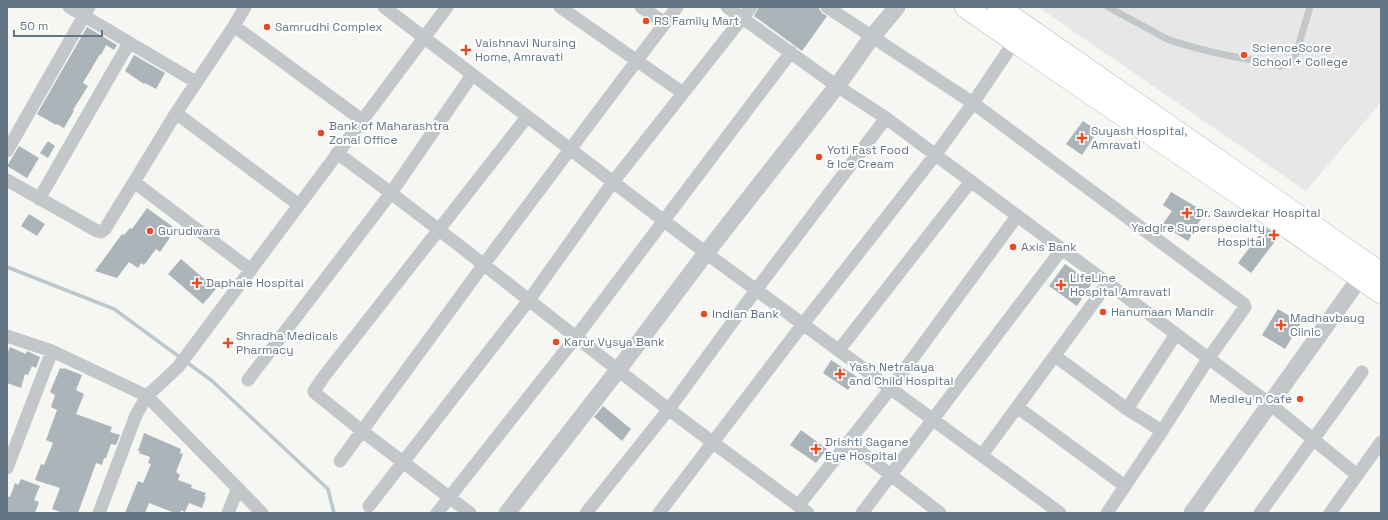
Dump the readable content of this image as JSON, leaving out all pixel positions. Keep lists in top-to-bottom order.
{
  "places": {
    "other": [
      "RS Family Mart",
      "Samrudhi Complex",
      "ScienceScore School + College",
      "Bank of Maharashtra Zonal Office",
      "Yoti Fast Food & Ice Cream",
      "Gurudwara",
      "Axis Bank",
      "Hanumaan Mandir",
      "Indian Bank",
      "Karur Vysya Bank",
      "Medley n Cafe"
    ],
    "health": [
      "Vaishnavi Nursing Home, Amravati",
      "Suyash Hospital, Amravati",
      "Dr. Sawdekar Hospital",
      "Yadgire Superspecialty Hospital",
      "Daphale Hospital",
      "LifeLine Hospital Amravati",
      "Madhavbaug Clinic",
      "Shradha Medicals Pharmacy",
      "Yash Netralaya and Child Hospital",
      "Drishti Sagane Eye Hospital"
    ]
  },
  "scale_bar": "50 m"
}
